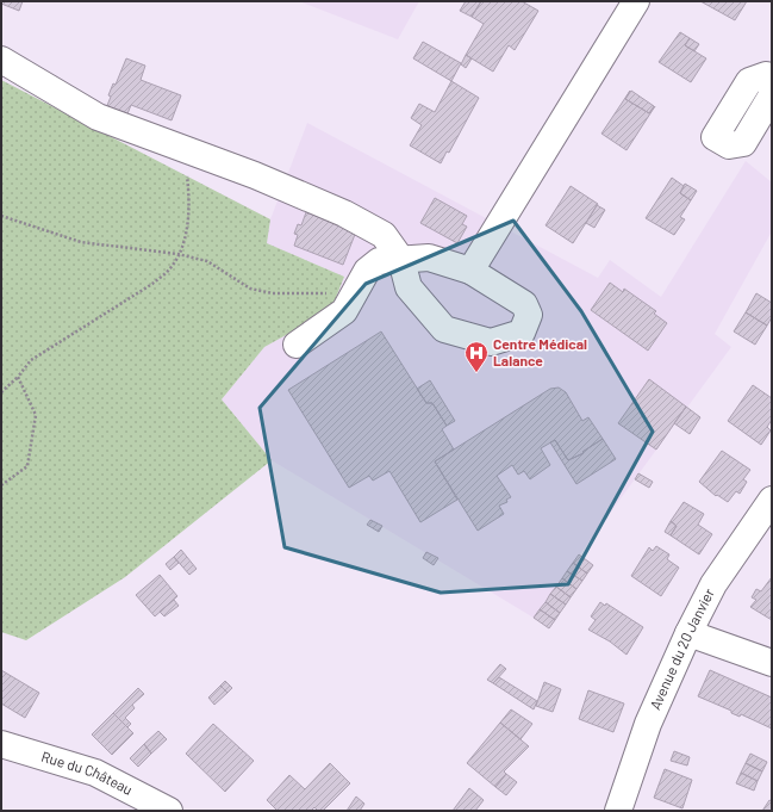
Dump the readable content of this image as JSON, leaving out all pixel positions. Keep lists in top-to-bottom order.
{
  "streets": {
    "street": ["Avenue du 20 Janvier", "Rue du Château"]
  },
  "places": {
    "hospital": ["Centre Médical Lalance"]
  }
}
